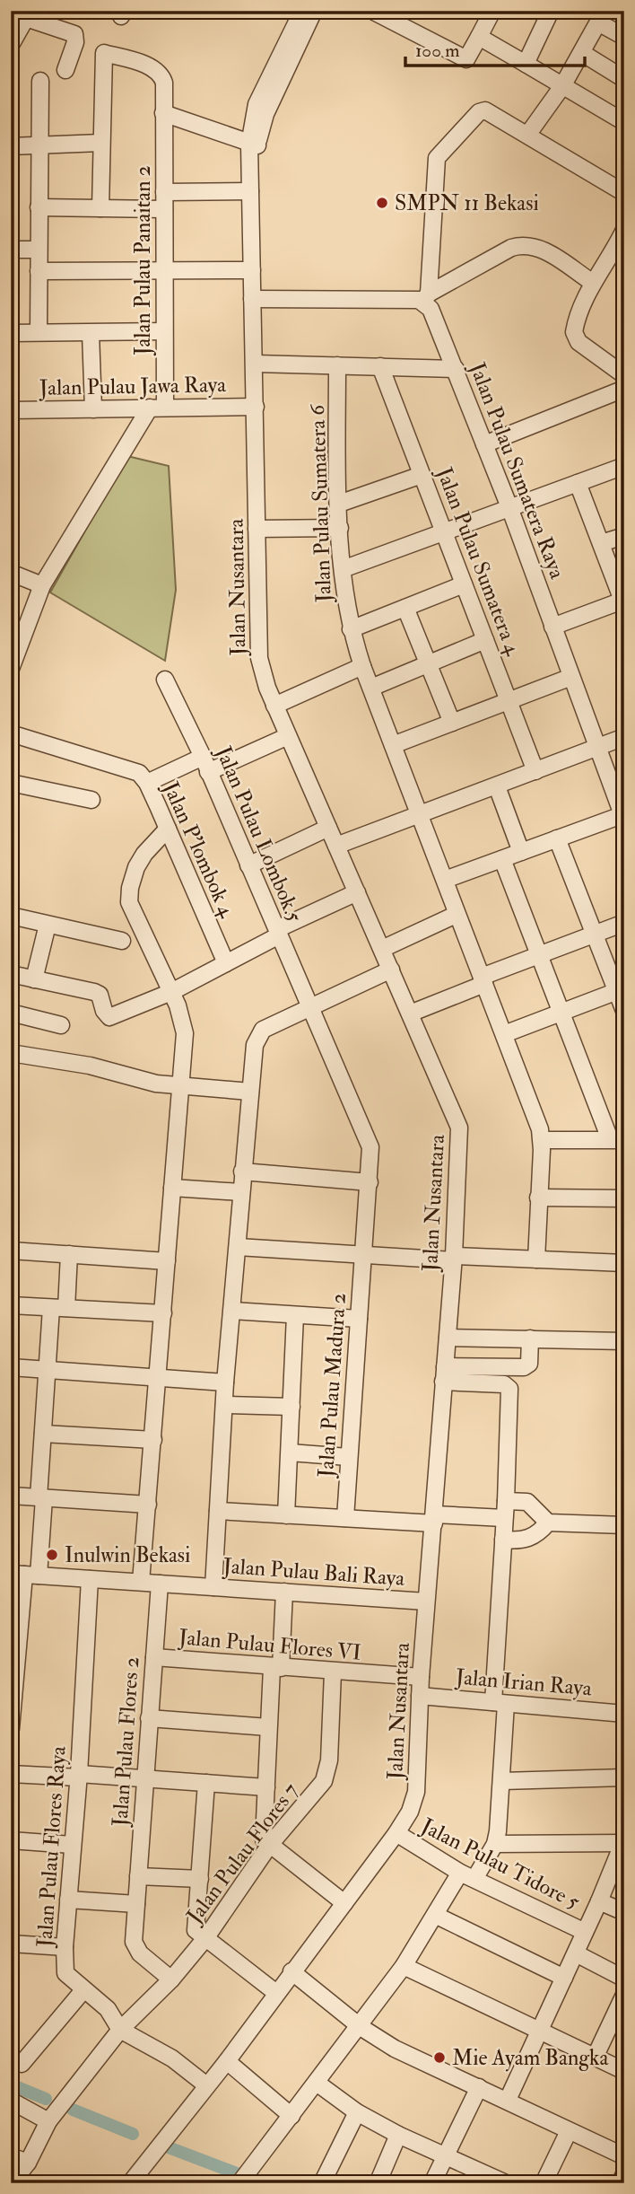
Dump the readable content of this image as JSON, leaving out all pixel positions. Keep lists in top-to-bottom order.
{
  "streets": {
    "street": [
      "Jalan Pulau Panaitan 2",
      "Jalan Pulau Jawa Raya",
      "Jalan Pulau Sumatera Raya",
      "Jalan Pulau Sumatera 6",
      "Jalan Pulau Sumatera 4",
      "Jalan Nusantara",
      "Jalan Pulau Lombok.5",
      "Jalan P'lombok 4",
      "Jalan Pulau Madura 2",
      "Jalan Pulau Bali Raya",
      "Jalan Pulau Flores VI",
      "Jalan Irian Raya",
      "Jalan Pulau Flores 2",
      "Jalan Pulau Flores Raya",
      "Jalan Pulau Flores 7",
      "Jalan Pulau Tidore 5"
    ]
  },
  "crossings": [
    ["Jalan Pulau Panaitan 2", "Jalan Pulau Jawa Raya"],
    ["Jalan Pulau Jawa Raya", "Jalan Nusantara"],
    ["Jalan Nusantara", "Jalan Pulau Bali Raya"],
    ["Jalan Nusantara", "Jalan Pulau Flores VI"],
    ["Jalan Nusantara", "Jalan Irian Raya"],
    ["Jalan Nusantara", "Jalan Pulau Flores Raya"],
    ["Jalan Nusantara", "Jalan Pulau Tidore 5"],
    ["Jalan Pulau Lombok.5", "Jalan Pulau Madura 2"],
    ["Jalan Pulau Bali Raya", "Jalan Pulau Flores 2"],
    ["Jalan Pulau Bali Raya", "Jalan Pulau Flores Raya"],
    ["Jalan Pulau Flores VI", "Jalan Pulau Flores 2"],
    ["Jalan Pulau Flores VI", "Jalan Pulau Flores 7"],
    ["Jalan Pulau Flores 2", "Jalan Pulau Flores 7"],
    ["Jalan Pulau Flores Raya", "Jalan Pulau Flores 7"]
  ],
  "places": ["SMPN 11 Bekasi", "Inulwin Bekasi", "Mie Ayam Bangka"],
  "scale_bar": "100 m"
}
